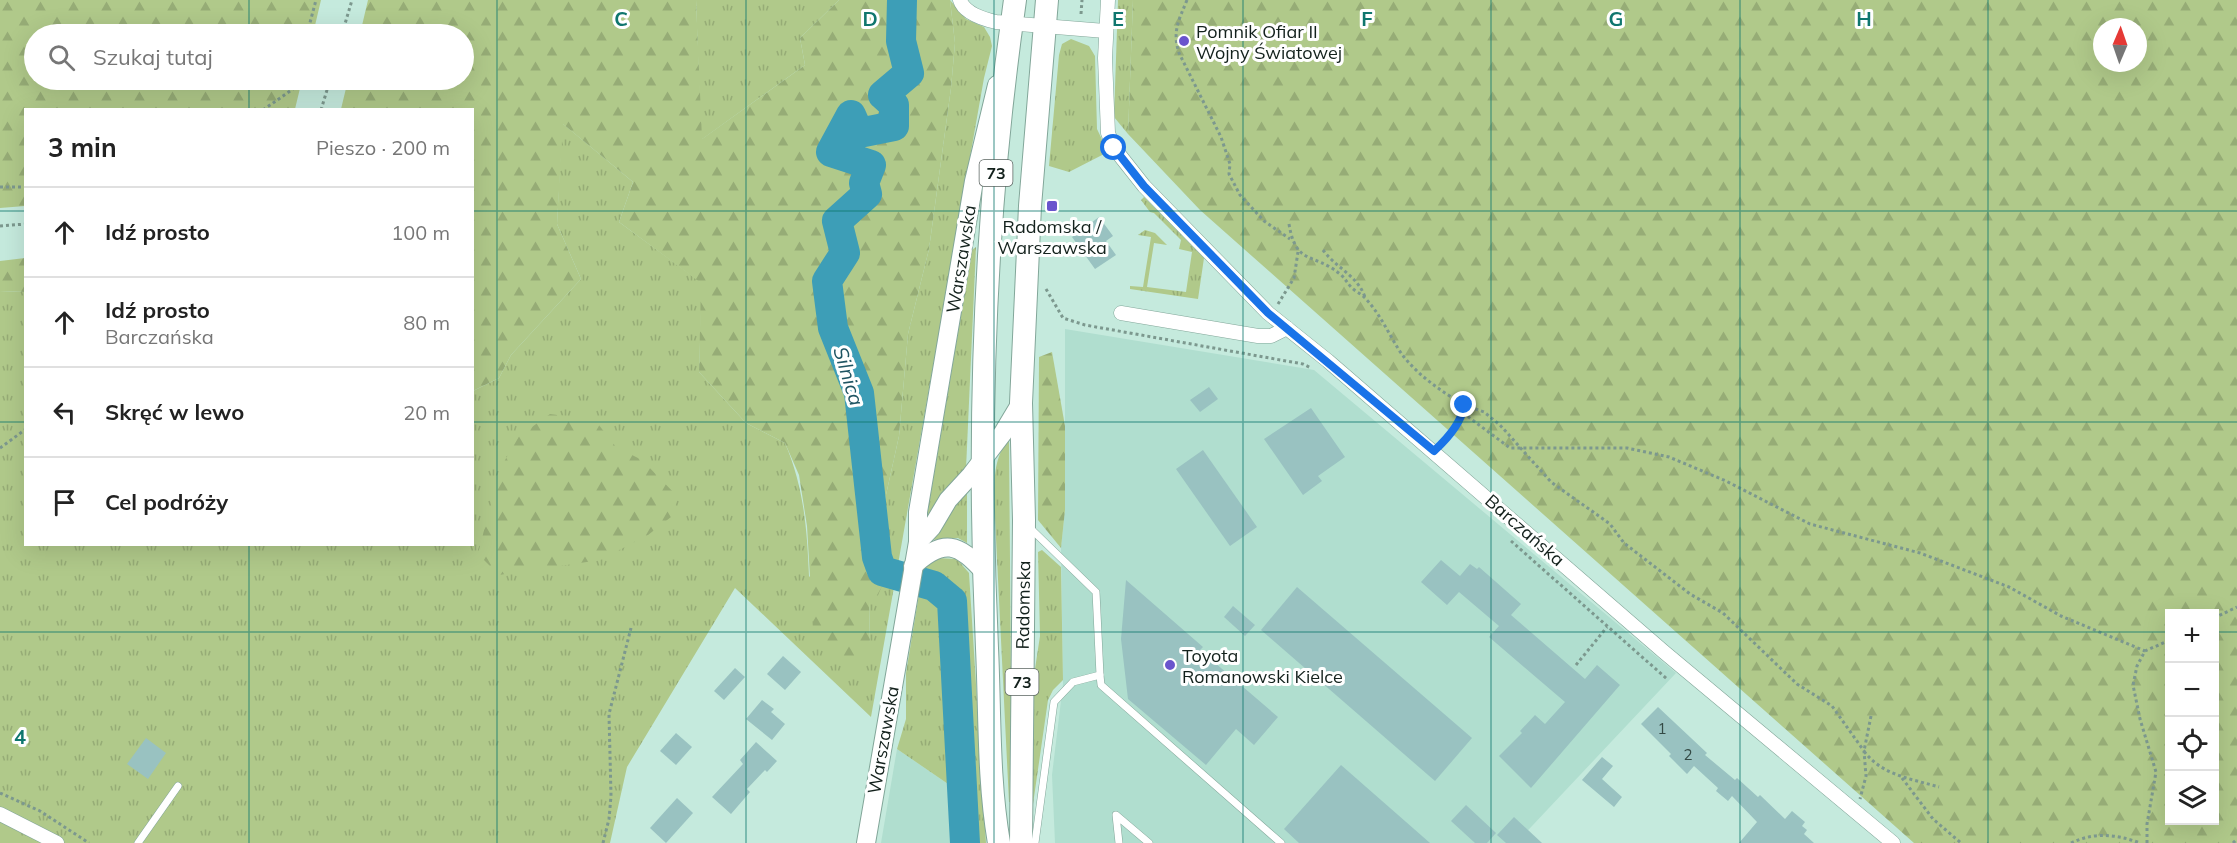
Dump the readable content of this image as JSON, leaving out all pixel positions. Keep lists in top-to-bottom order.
{
  "streets": {
    "main road": ["73", "Warszawska", "Radomska"],
    "street": ["Barczańska"]
  },
  "crossings": [
    ["73", "Warszawska"],
    ["73", "Radomska"],
    ["Warszawska", "Radomska"]
  ],
  "water": ["Silnica"],
  "places": {
    "other": ["Pomnik Ofiar II Wojny Światowej", "Toyota Romanowski Kielce"],
    "transit": ["Radomska / Warszawska"]
  },
  "house_numbers": ["1", "2"],
  "north": "top",
  "page": {
    "search": "Szukaj tutaj",
    "heading": ["3 min", "Pieszo · 200 m"],
    "list": [
      ["Idź prosto", "100 m"],
      ["Idź prosto", "Barczańska", "80 m"],
      ["Skręć w lewo", "20 m"],
      "Cel podróży"
    ],
    "map_buttons": ["+", "−"]
  },
  "grid": {
    "columns": [
      "C",
      "D",
      "E",
      "F",
      "G",
      "H"
    ],
    "rows": ["4"]
  }
}
